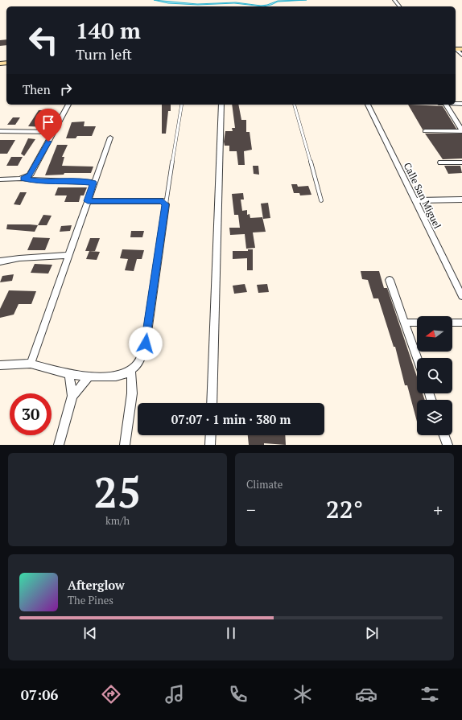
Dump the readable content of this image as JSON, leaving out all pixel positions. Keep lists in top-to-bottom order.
{
  "streets": {
    "street": ["Calle San Miguel"]
  },
  "north": "left",
  "page": {
    "turn": ["140 m", "Turn left"],
    "then": "Then",
    "limit": "30",
    "trip": "07:07 · 1 min · 380 m",
    "tile": [
      ["25", "km/h"],
      "Climate"
    ],
    "heat": ["−", "22°", "+"],
    "song": ["Afterglow", "The Pines"],
    "tabs": "07:06"
  }
}
